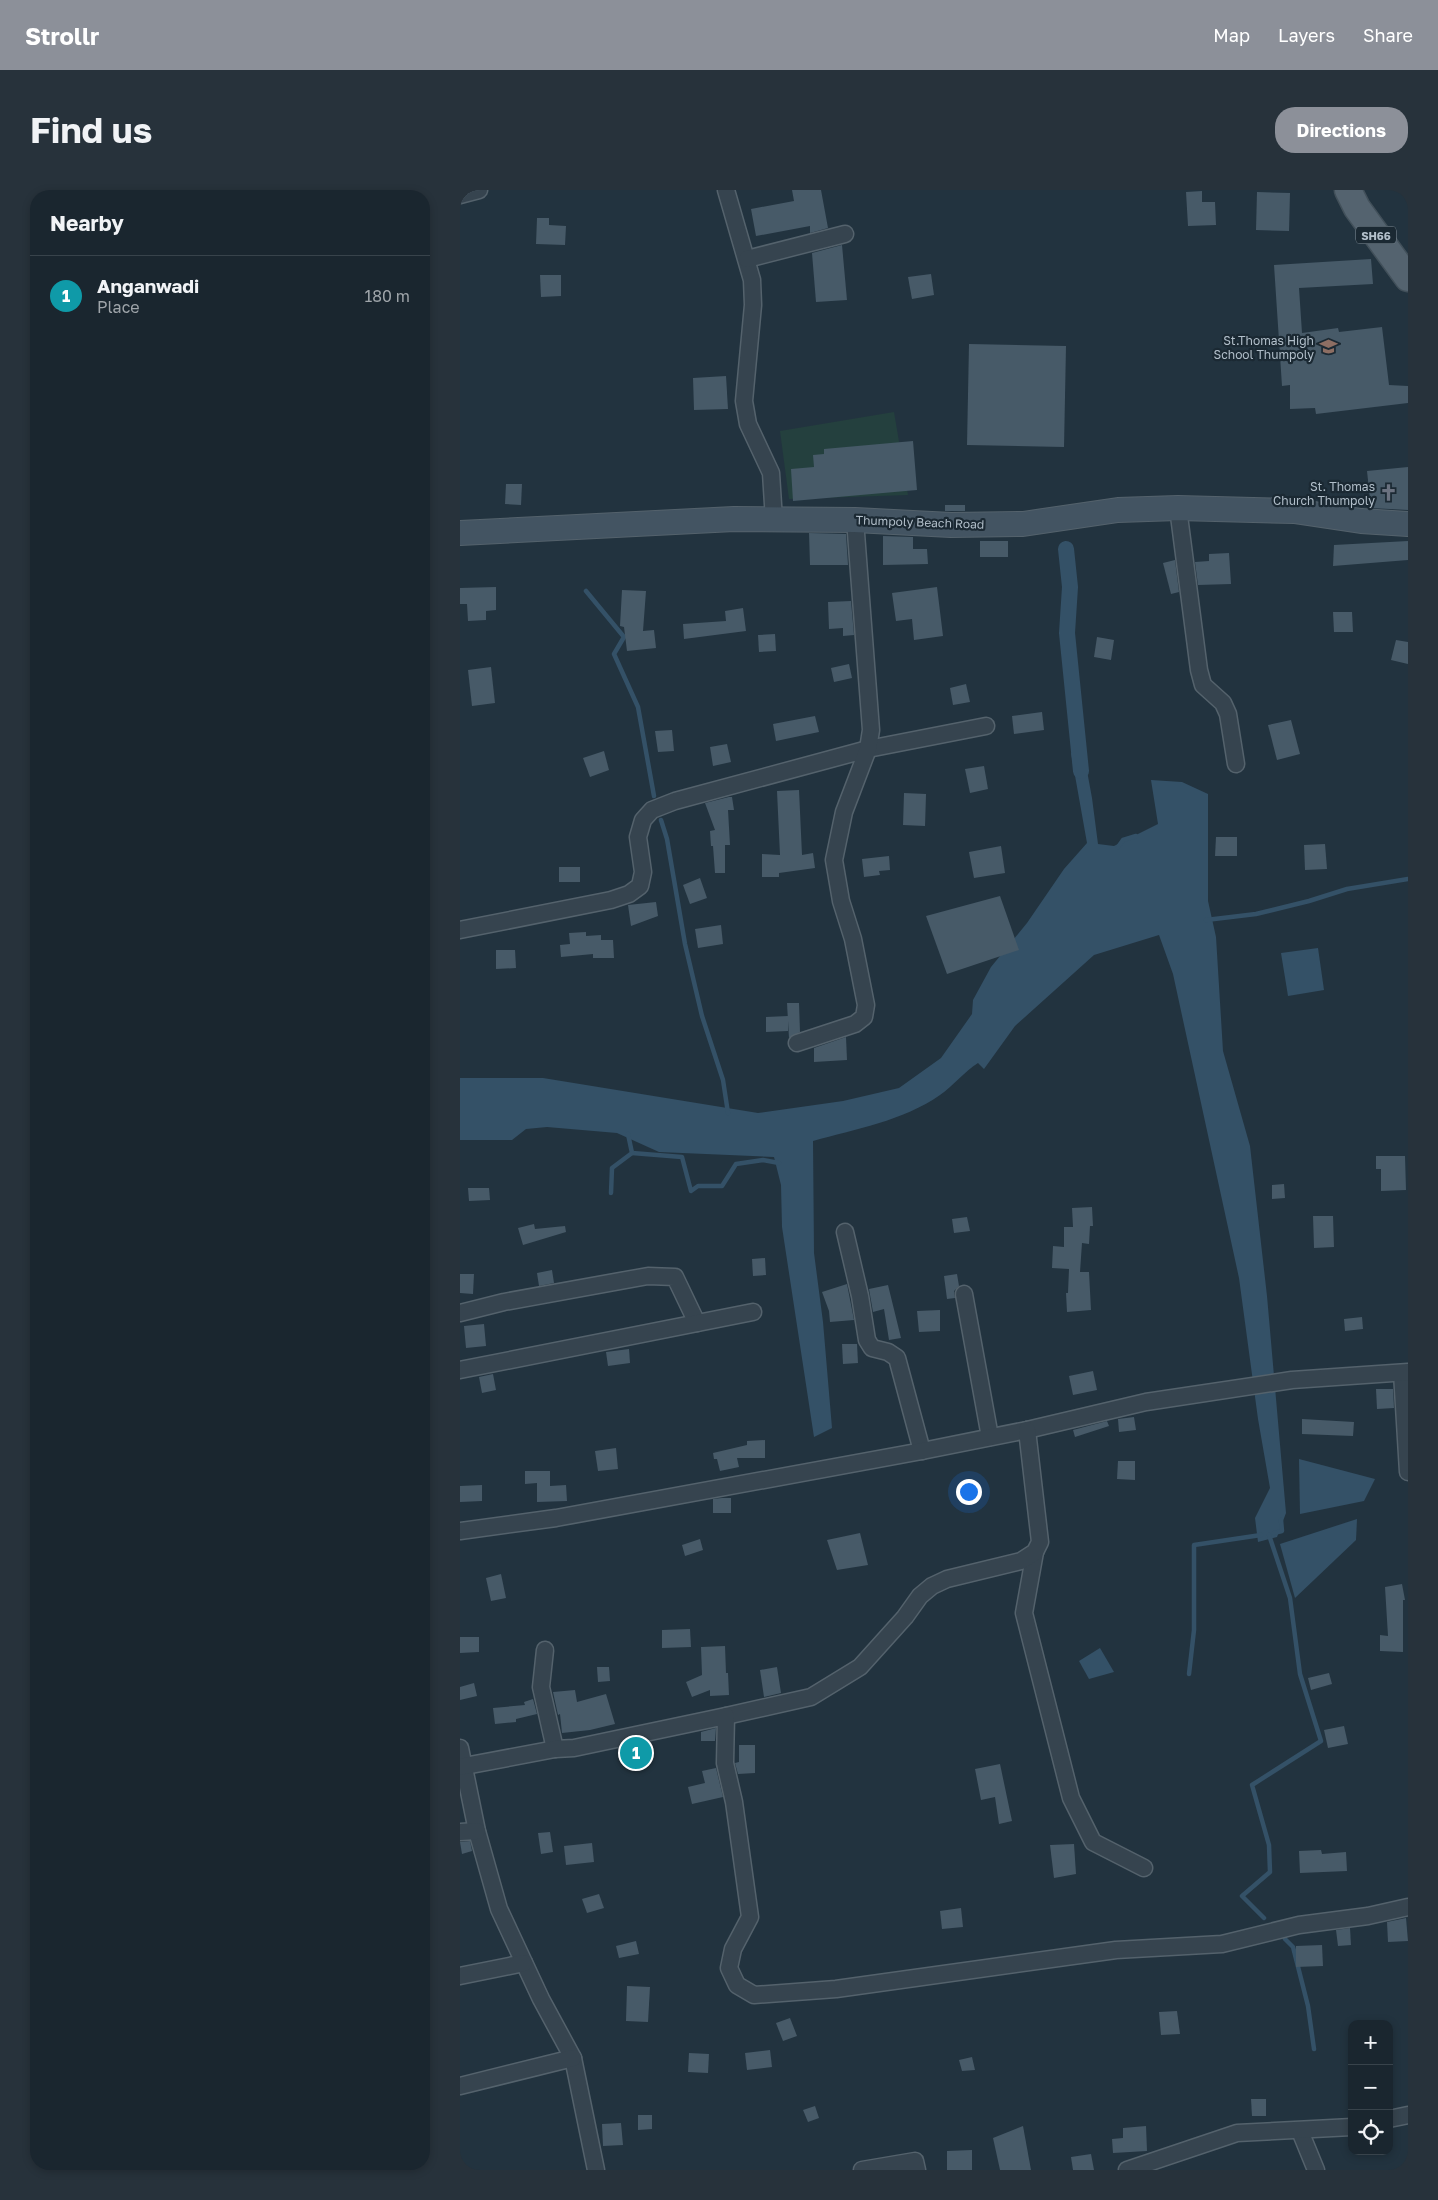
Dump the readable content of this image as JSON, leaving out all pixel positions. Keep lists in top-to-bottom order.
{
  "streets": {
    "main road": ["SH66", "Thumpoly Beach Road"]
  },
  "places": {
    "school or university": ["St.Thomas High School Thumpoly"],
    "church": ["St. Thomas Church Thumpoly"]
  },
  "page": {
    "header": "Strollr",
    "nav": ["Map", "Layers", "Share"],
    "buttons": "Directions",
    "title": "Find us",
    "heading": "Nearby",
    "list": [
      {
        "mark": "1",
        "name": "Anganwadi",
        "note": "Place",
        "value": "180 m"
      }
    ],
    "pins": "1",
    "map_buttons": ["+", "−"]
  }
}
